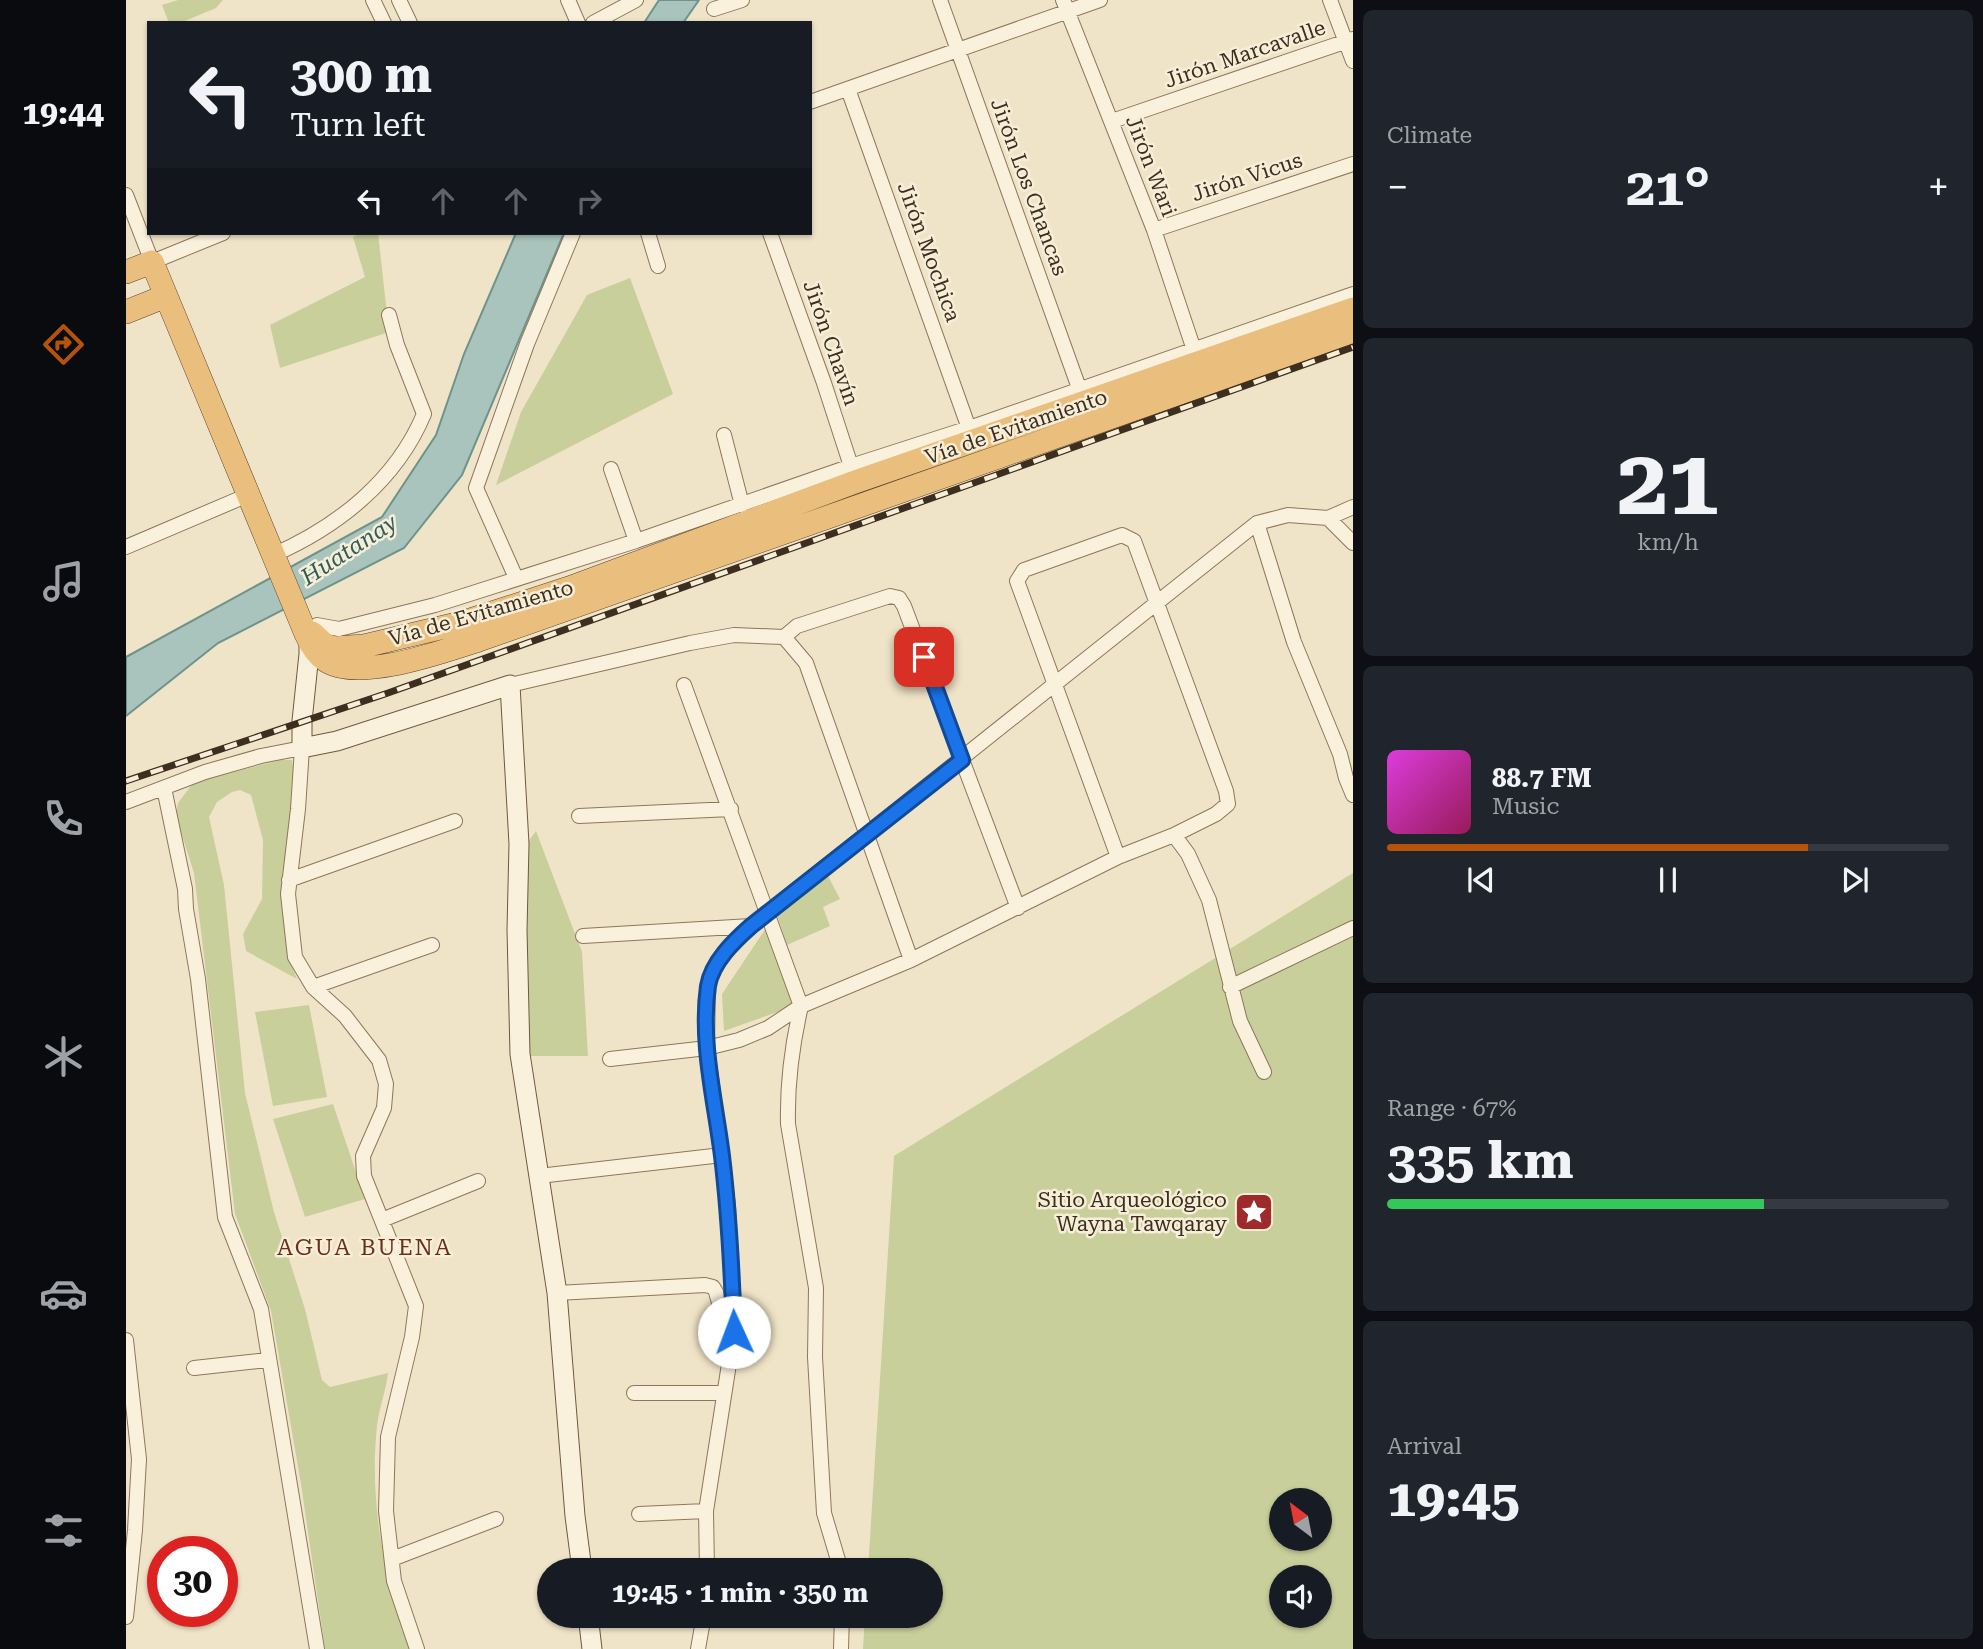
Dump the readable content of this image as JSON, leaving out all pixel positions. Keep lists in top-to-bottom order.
{
  "streets": {
    "highway": ["Vía de Evitamiento"],
    "street": [
      "Jirón Marcavalle",
      "Jirón Wari",
      "Jirón Vicus",
      "Jirón Los Chancas",
      "Jirón Mochica",
      "Jirón Chavín"
    ]
  },
  "crossings": [
    ["Jirón Marcavalle", "Jirón Wari"],
    ["Jirón Wari", "Jirón Vicus"],
    ["Jirón Mochica", "Vía de Evitamiento"]
  ],
  "districts": ["AGUA BUENA"],
  "water": ["Huatanay"],
  "places": {
    "place": ["Sitio Arqueológico Wayna Tawqaray"]
  },
  "north": "top left",
  "page": {
    "tabs": "19:44",
    "tile": [
      "Climate",
      ["21", "km/h"],
      ["Range · 67%", "335 km"],
      ["Arrival", "19:45"]
    ],
    "turn": ["300 m", "Turn left"],
    "heat": ["−", "21°", "+"],
    "song": ["88.7 FM", "Music"],
    "limit": "30",
    "trip": "19:45 · 1 min · 350 m"
  }
}
